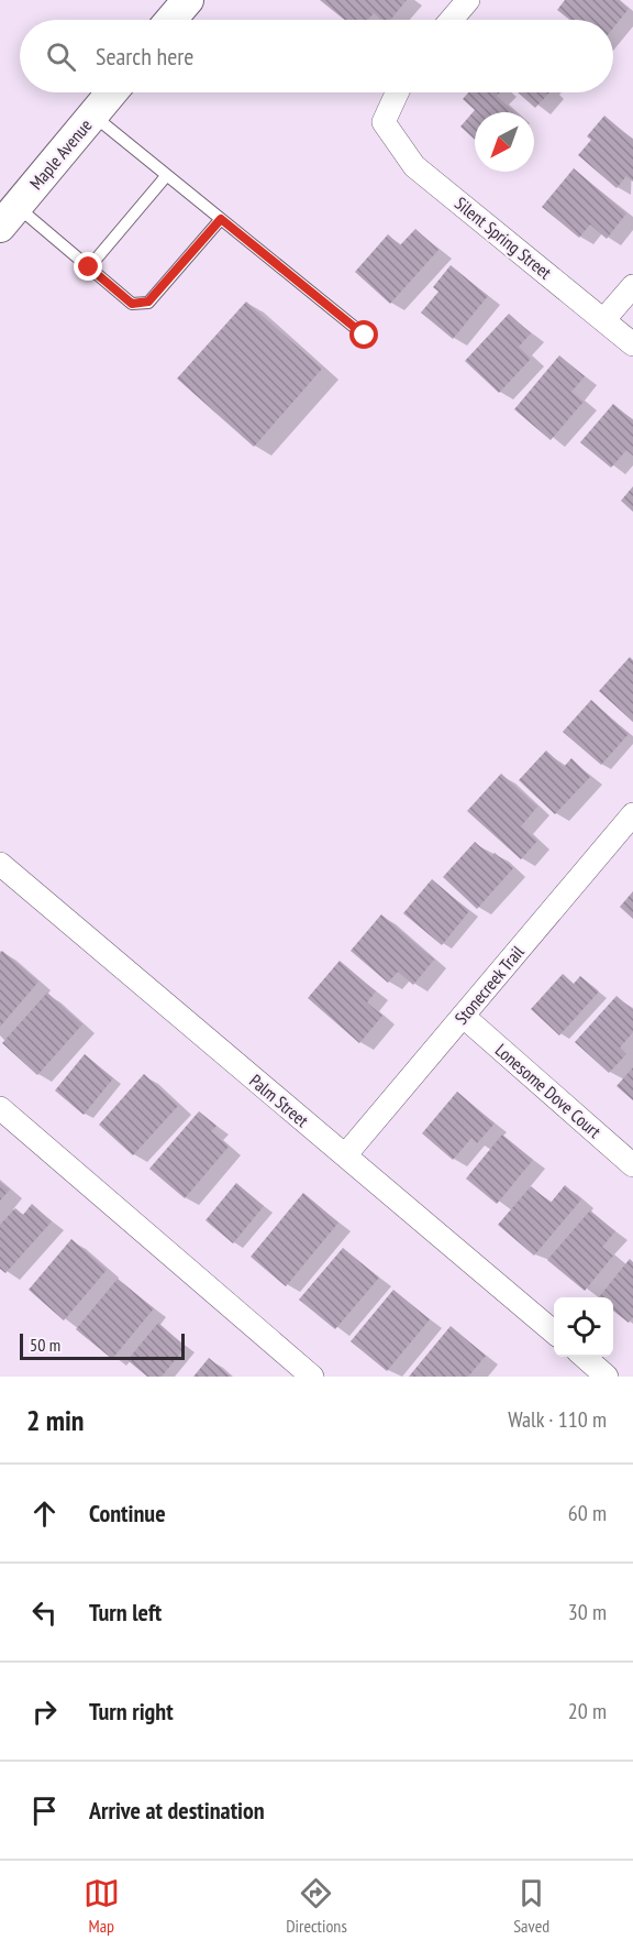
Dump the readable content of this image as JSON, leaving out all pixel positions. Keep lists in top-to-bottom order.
{
  "streets": {
    "street": [
      "Maple Avenue",
      "Silent Spring Street",
      "Stonecreek Trail",
      "Lonesome Dove Court",
      "Palm Street"
    ]
  },
  "crossings": [
    ["Stonecreek Trail", "Lonesome Dove Court"],
    ["Stonecreek Trail", "Palm Street"]
  ],
  "scale_bar": "50 m",
  "north": "bottom left",
  "page": {
    "search": "Search here",
    "scale": "50 m",
    "heading": ["2 min", "Walk · 110 m"],
    "list": [
      ["Continue", "60 m"],
      ["Turn left", "30 m"],
      ["Turn right", "20 m"],
      "Arrive at destination"
    ],
    "nav": ["Map", "Directions", "Saved"]
  }
}
